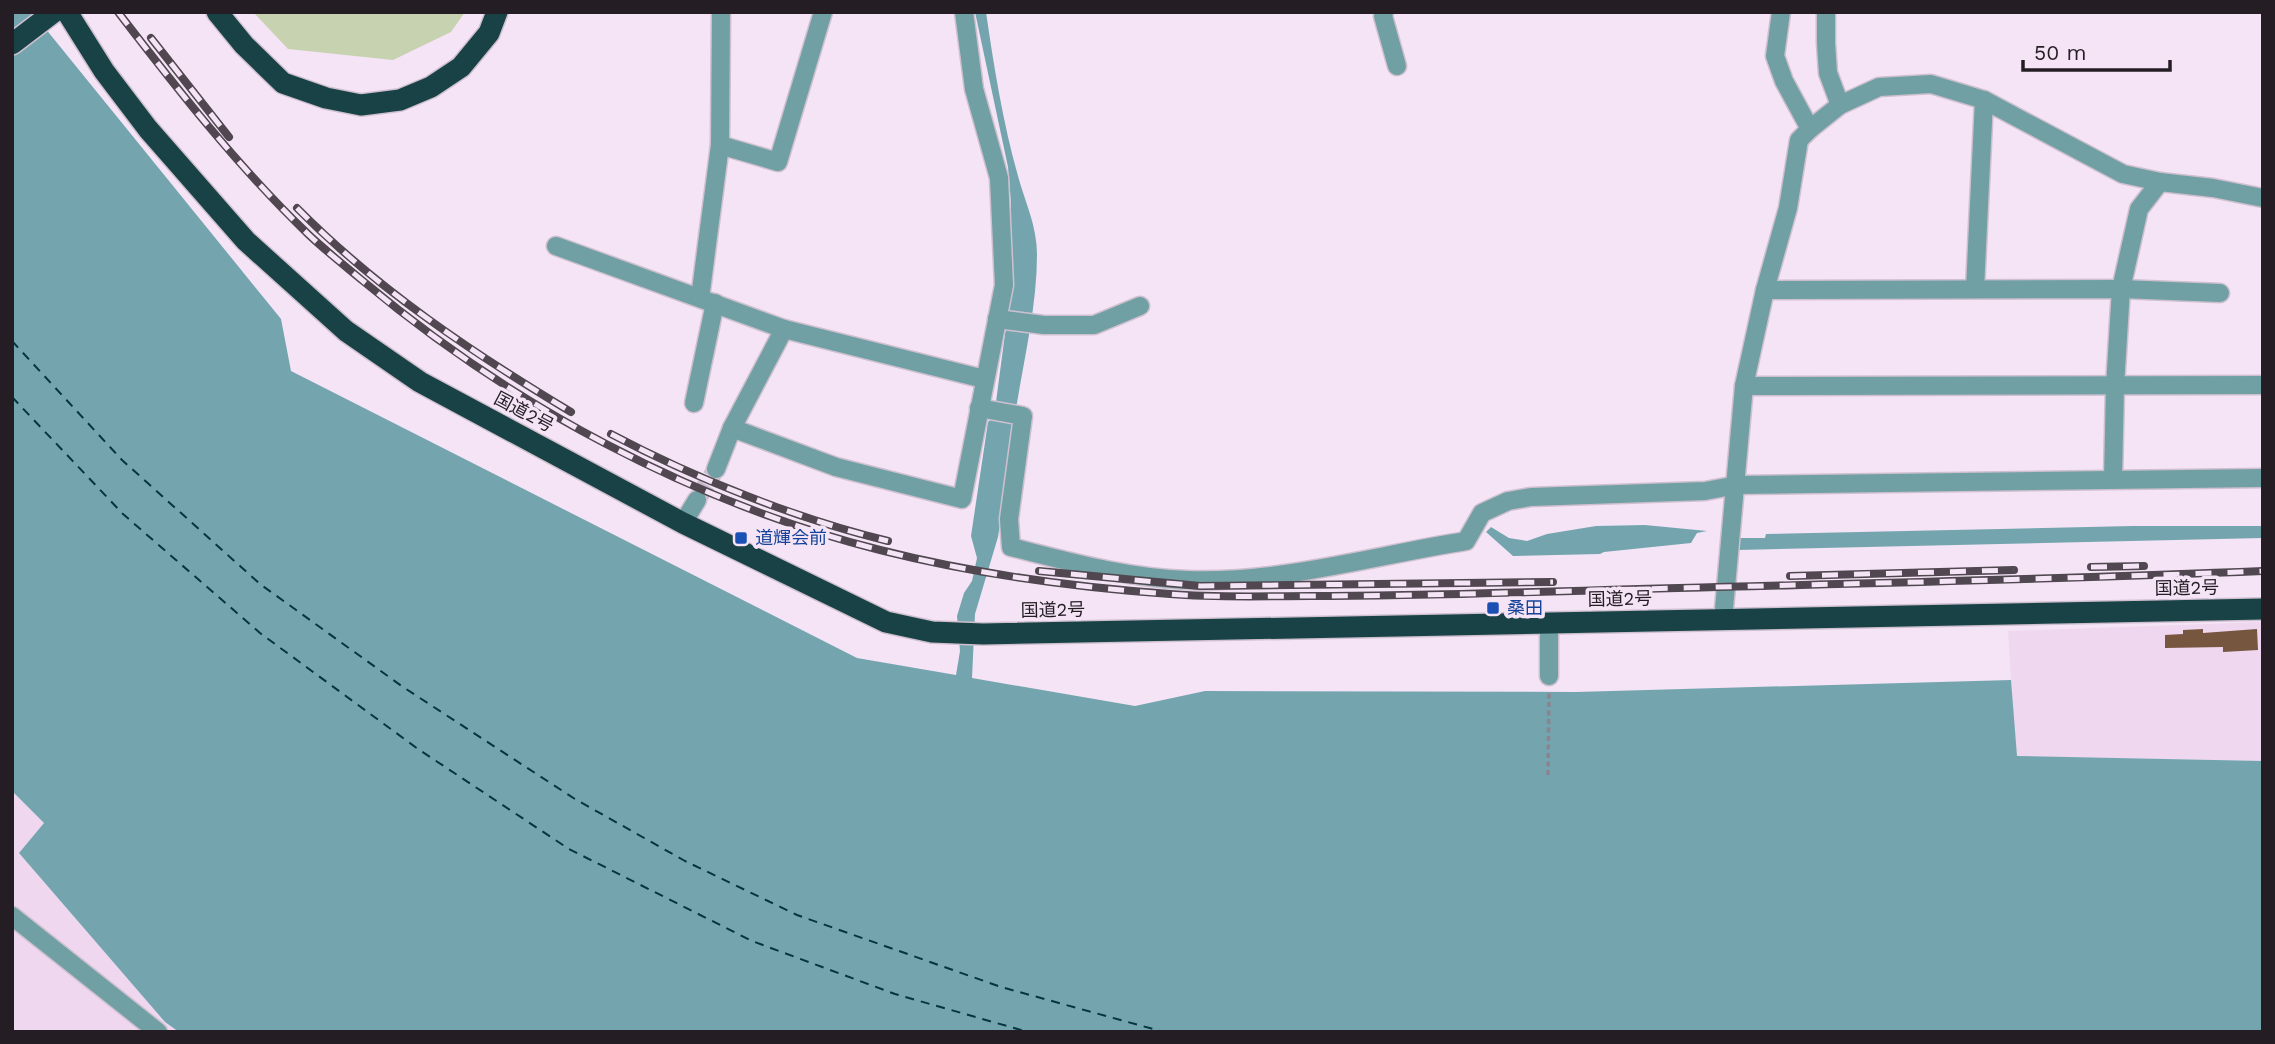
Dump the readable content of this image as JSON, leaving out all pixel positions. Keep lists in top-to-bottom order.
{
  "streets": {
    "highway": ["国道2号"]
  },
  "places": {
    "transit": ["道輝会前", "桑田"]
  },
  "scale_bar": "50 m"
}
